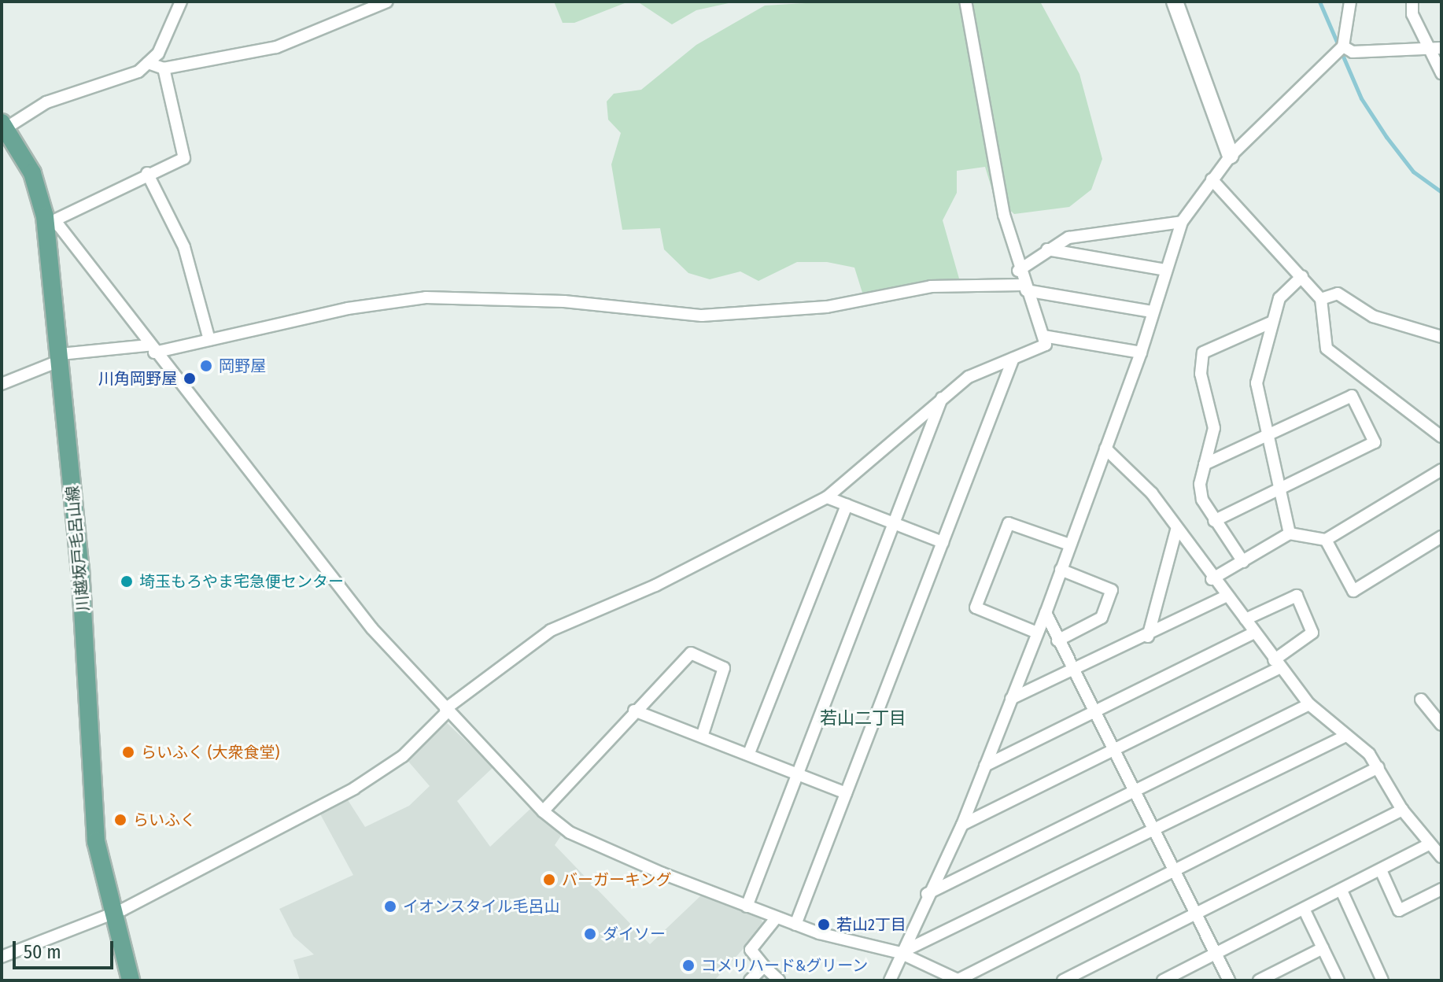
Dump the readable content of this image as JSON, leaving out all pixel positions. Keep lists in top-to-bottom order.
{
  "streets": {
    "main road": ["川越坂戸毛呂山線"]
  },
  "districts": ["若山二丁目"],
  "places": [
    "岡野屋",
    "川角岡野屋",
    "埼玉もろやま宅急便センター",
    "らいふく (大衆食堂)",
    "らいふく",
    "バーガーキング",
    "イオンスタイル毛呂山",
    "若山2丁目",
    "ダイソー",
    "コメリハード&グリーン"
  ],
  "scale_bar": "50 m"
}
